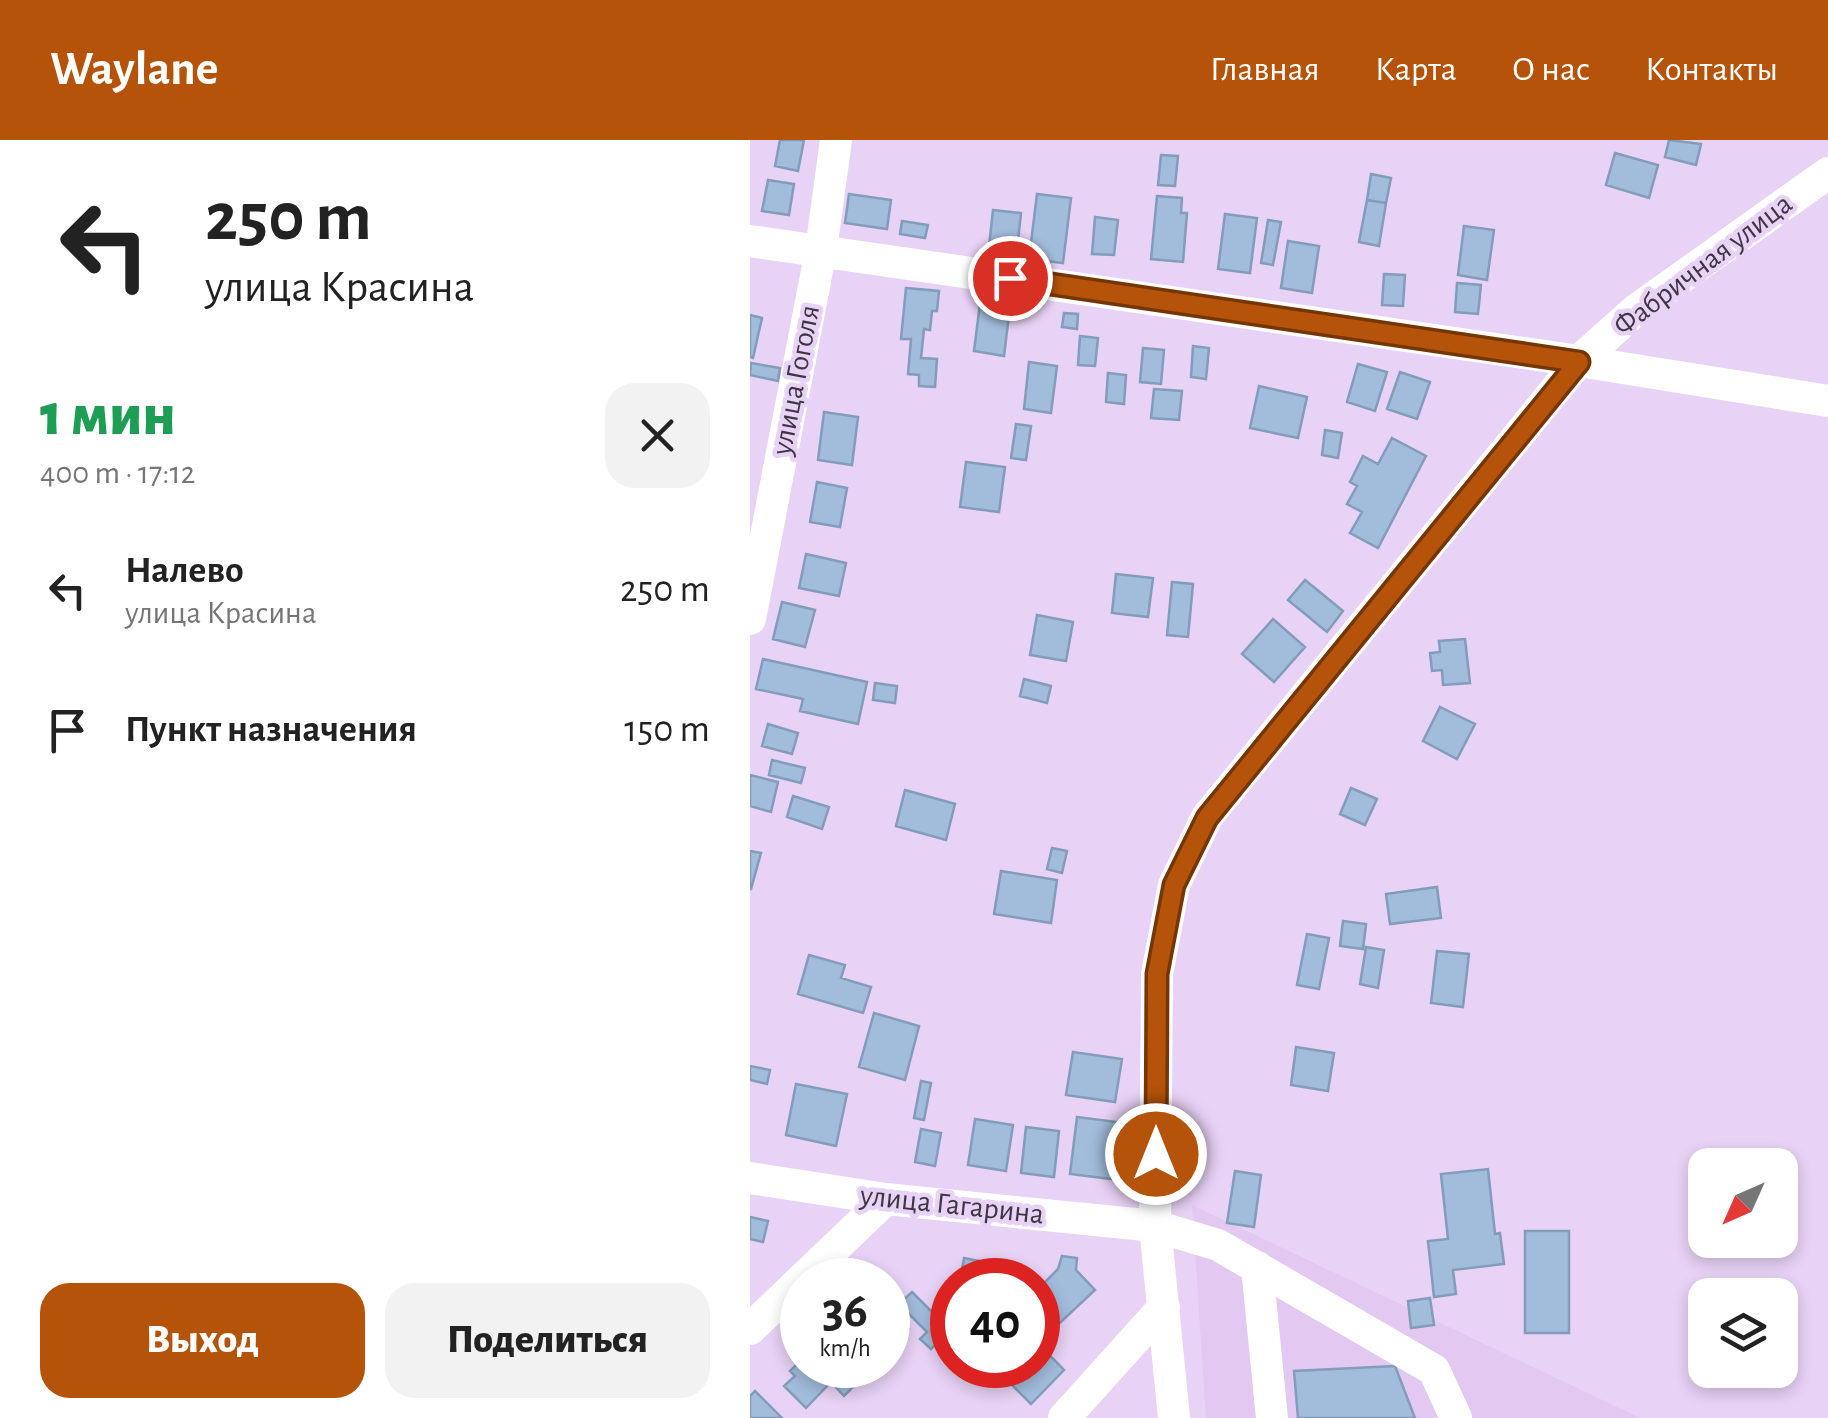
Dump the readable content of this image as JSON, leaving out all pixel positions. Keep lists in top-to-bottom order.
{
  "streets": {
    "street": ["Фабричная улица", "улица Гоголя", "улица Гагарина"]
  },
  "crossings": [
    ["Фабричная улица", "улица Гагарина"]
  ],
  "north": "bottom left",
  "page": {
    "header": "Waylane",
    "nav": [
      "Главная",
      "Карта",
      "О нас",
      "Контакты"
    ],
    "turn": ["250 m", "улица Красина"],
    "heading": ["1 мин", "400 m · 17:12"],
    "list": [
      {
        "name": "Налево",
        "note": "улица Красина",
        "value": "250 m"
      },
      {
        "name": "Пункт назначения",
        "value": "150 m"
      }
    ],
    "speed": "36 km/h",
    "limit": "40",
    "buttons": ["Выход", "Поделиться"]
  }
}
